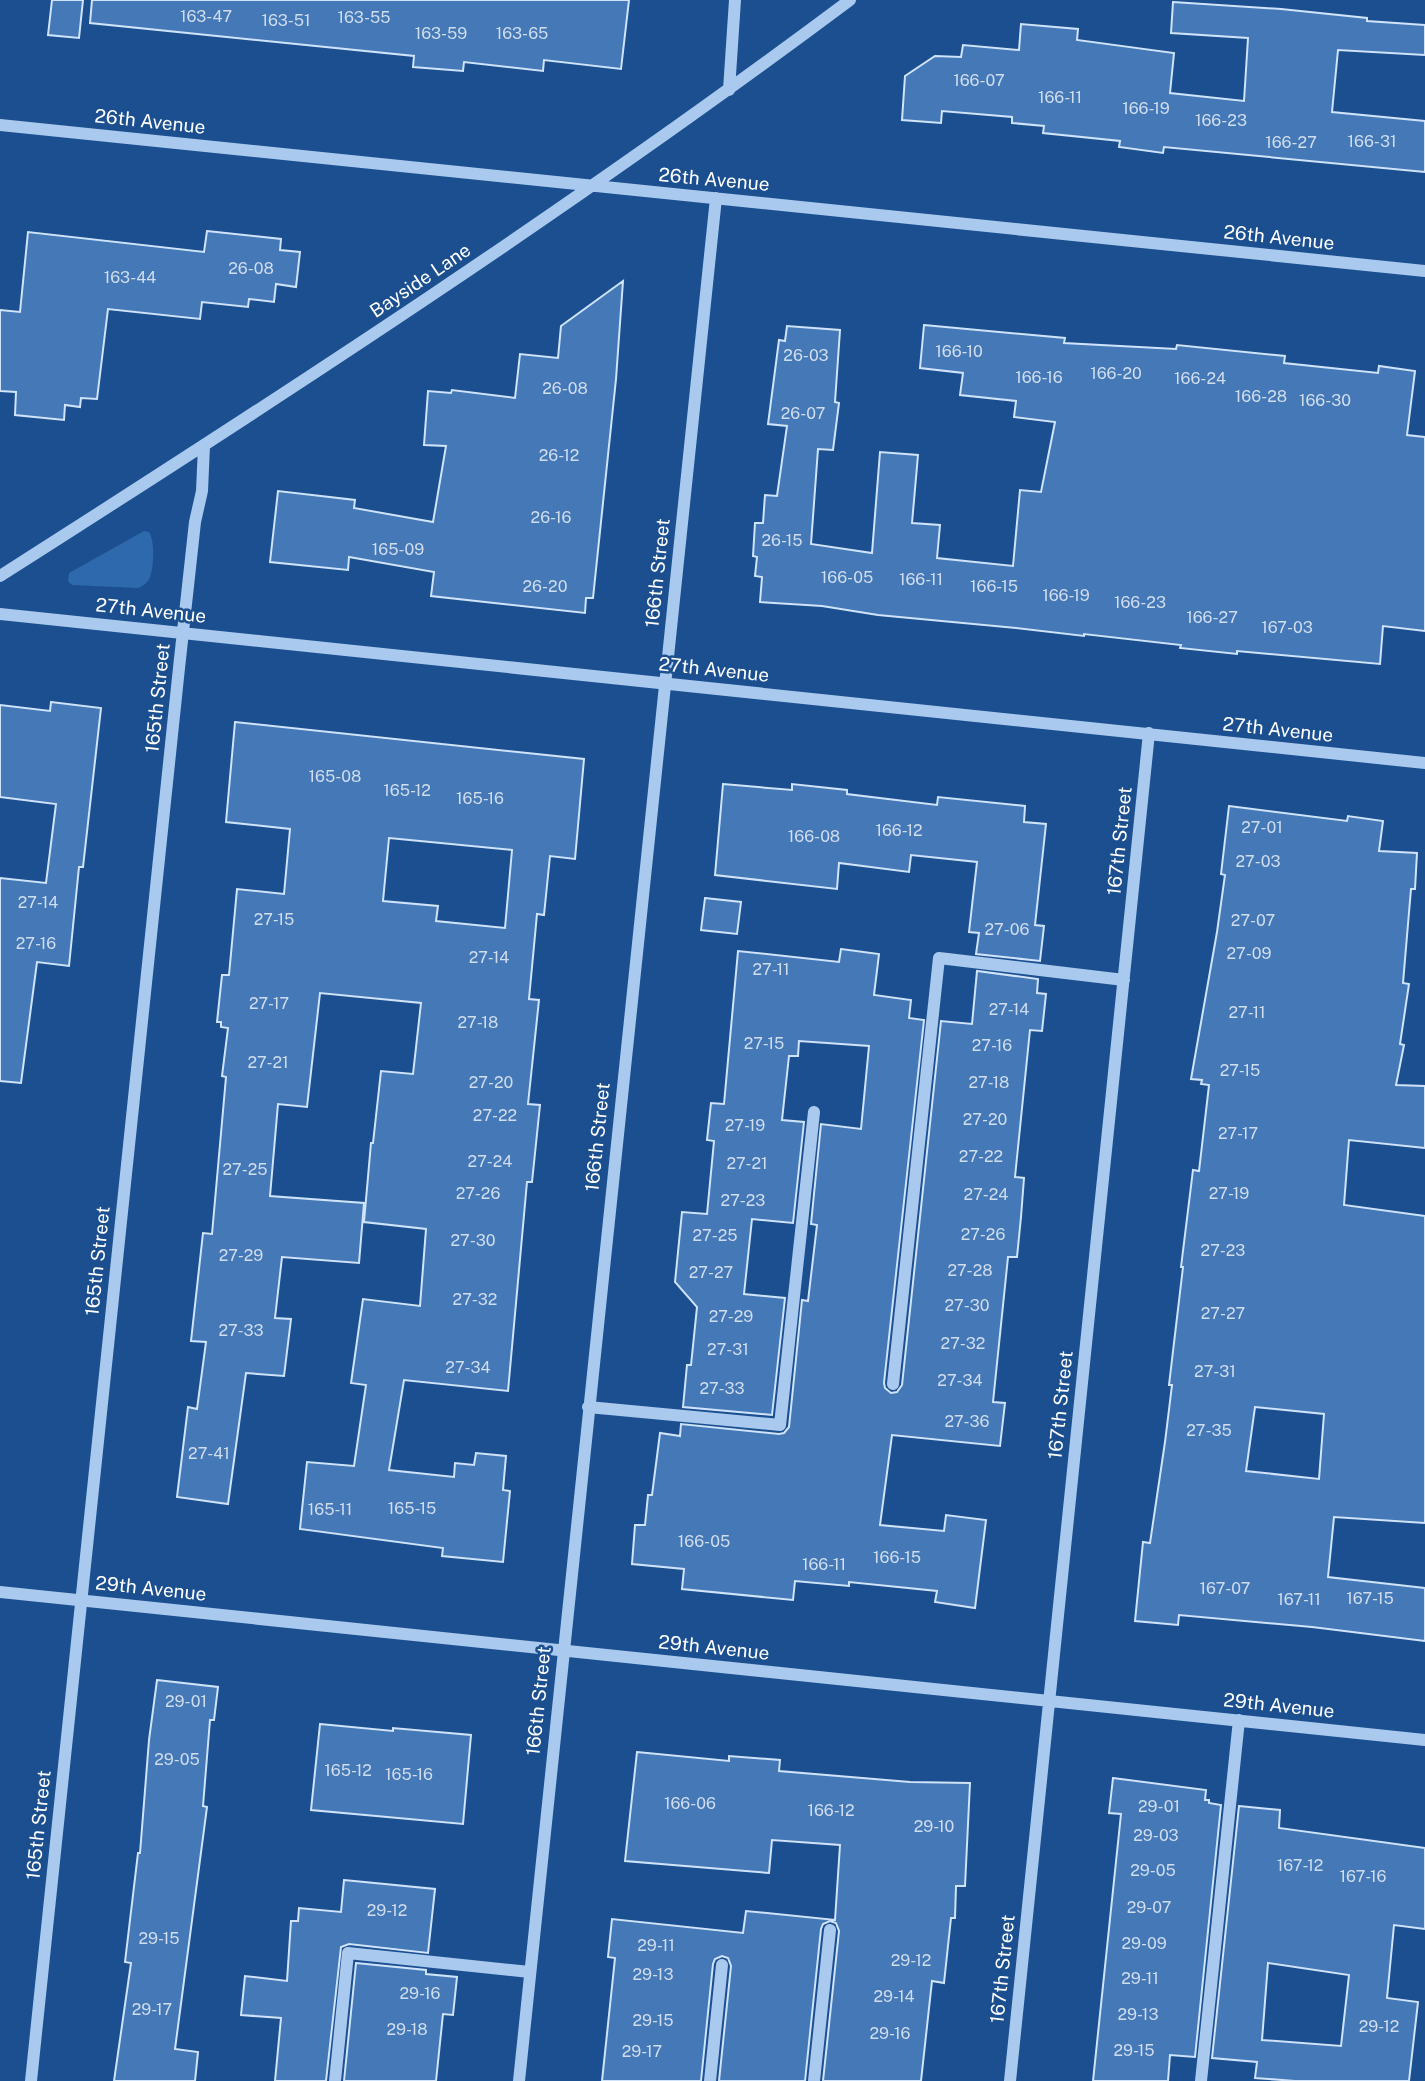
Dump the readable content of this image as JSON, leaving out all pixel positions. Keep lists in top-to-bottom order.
{
  "streets": {
    "street": [
      "26th Avenue",
      "Bayside Lane",
      "166th Street",
      "27th Avenue",
      "165th Street",
      "167th Street",
      "29th Avenue"
    ]
  },
  "crossings": [
    ["26th Avenue", "Bayside Lane"],
    ["26th Avenue", "166th Street"],
    ["Bayside Lane", "165th Street"],
    ["166th Street", "27th Avenue"],
    ["166th Street", "29th Avenue"],
    ["27th Avenue", "165th Street"],
    ["27th Avenue", "167th Street"],
    ["165th Street", "29th Avenue"],
    ["167th Street", "29th Avenue"]
  ],
  "house_numbers": [
    "163-47",
    "163-55",
    "163-51",
    "163-59",
    "163-65",
    "166-07",
    "166-11",
    "166-19",
    "166-23",
    "166-31",
    "166-27",
    "26-08",
    "163-44",
    "166-10",
    "26-03",
    "166-20",
    "166-16",
    "166-24",
    "26-08",
    "166-28",
    "166-30",
    "26-07",
    "26-12",
    "26-16",
    "26-15",
    "165-09",
    "166-05",
    "166-11",
    "26-20",
    "166-15",
    "166-19",
    "166-23",
    "166-27",
    "167-03",
    "165-08",
    "165-12",
    "165-16",
    "27-01",
    "166-12",
    "166-08",
    "27-03",
    "27-14",
    "27-15",
    "27-07",
    "27-06",
    "27-16",
    "27-09",
    "27-14",
    "27-11",
    "27-17",
    "27-14",
    "27-11",
    "27-18",
    "27-15",
    "27-16",
    "27-21",
    "27-15",
    "27-20",
    "27-18",
    "27-22",
    "27-20",
    "27-19",
    "27-17",
    "27-22",
    "27-24",
    "27-21",
    "27-25",
    "27-26",
    "27-19",
    "27-24",
    "27-23",
    "27-26",
    "27-25",
    "27-30",
    "27-23",
    "27-29",
    "27-28",
    "27-27",
    "27-32",
    "27-30",
    "27-27",
    "27-29",
    "27-33",
    "27-32",
    "27-31",
    "27-34",
    "27-31",
    "27-34",
    "27-33",
    "27-36",
    "27-35",
    "27-41",
    "165-15",
    "165-11",
    "166-05",
    "166-15",
    "166-11",
    "167-07",
    "167-15",
    "167-11",
    "29-01",
    "29-05",
    "165-12",
    "165-16",
    "166-06",
    "29-01",
    "166-12",
    "29-10",
    "29-03",
    "167-12",
    "29-05",
    "167-16",
    "29-07",
    "29-12",
    "29-15",
    "29-09",
    "29-11",
    "29-12",
    "29-13",
    "29-11",
    "29-16",
    "29-14",
    "29-17",
    "29-13",
    "29-15",
    "29-12",
    "29-18",
    "29-16",
    "29-15",
    "29-17"
  ]
}
